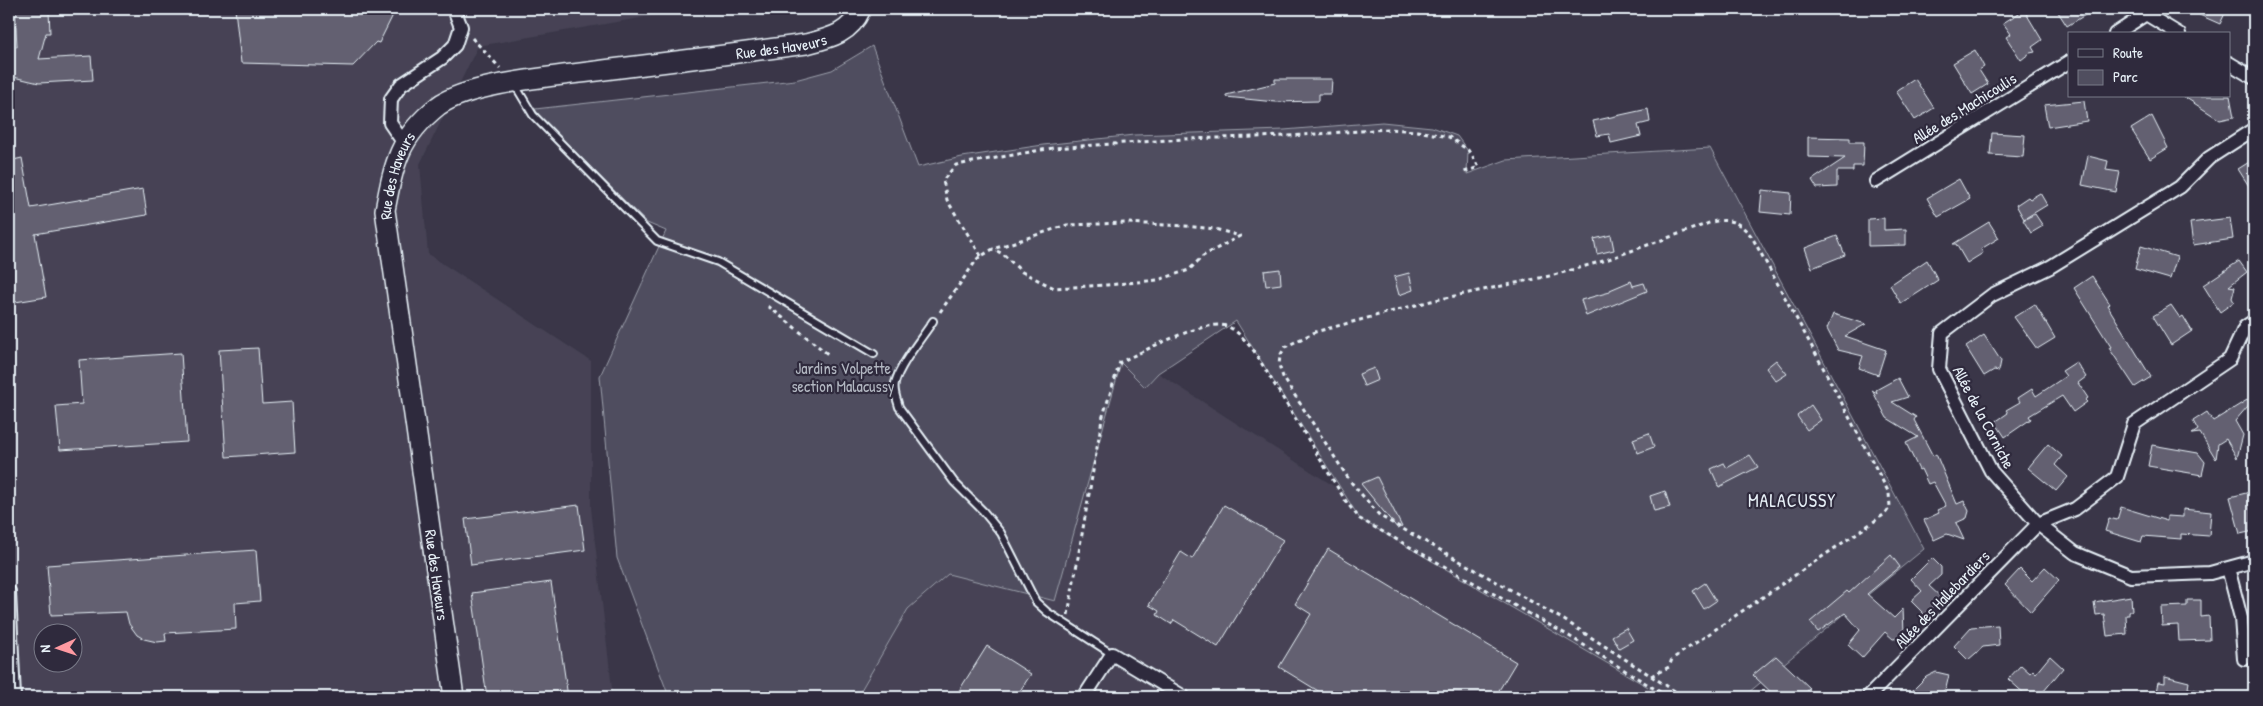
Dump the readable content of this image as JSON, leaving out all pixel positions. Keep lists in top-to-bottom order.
{
  "streets": {
    "street": [
      "Rue des Haveurs",
      "Allée des Machicoulis",
      "Allée de la Corniche",
      "Allée des Hallebardiers"
    ]
  },
  "crossings": [
    ["Allée de la Corniche", "Allée des Hallebardiers"]
  ],
  "districts": ["MALACUSSY"],
  "parks": ["Jardins Volpette section Malacussy"],
  "legend": ["Route", "Parc"],
  "north": "left"
}
